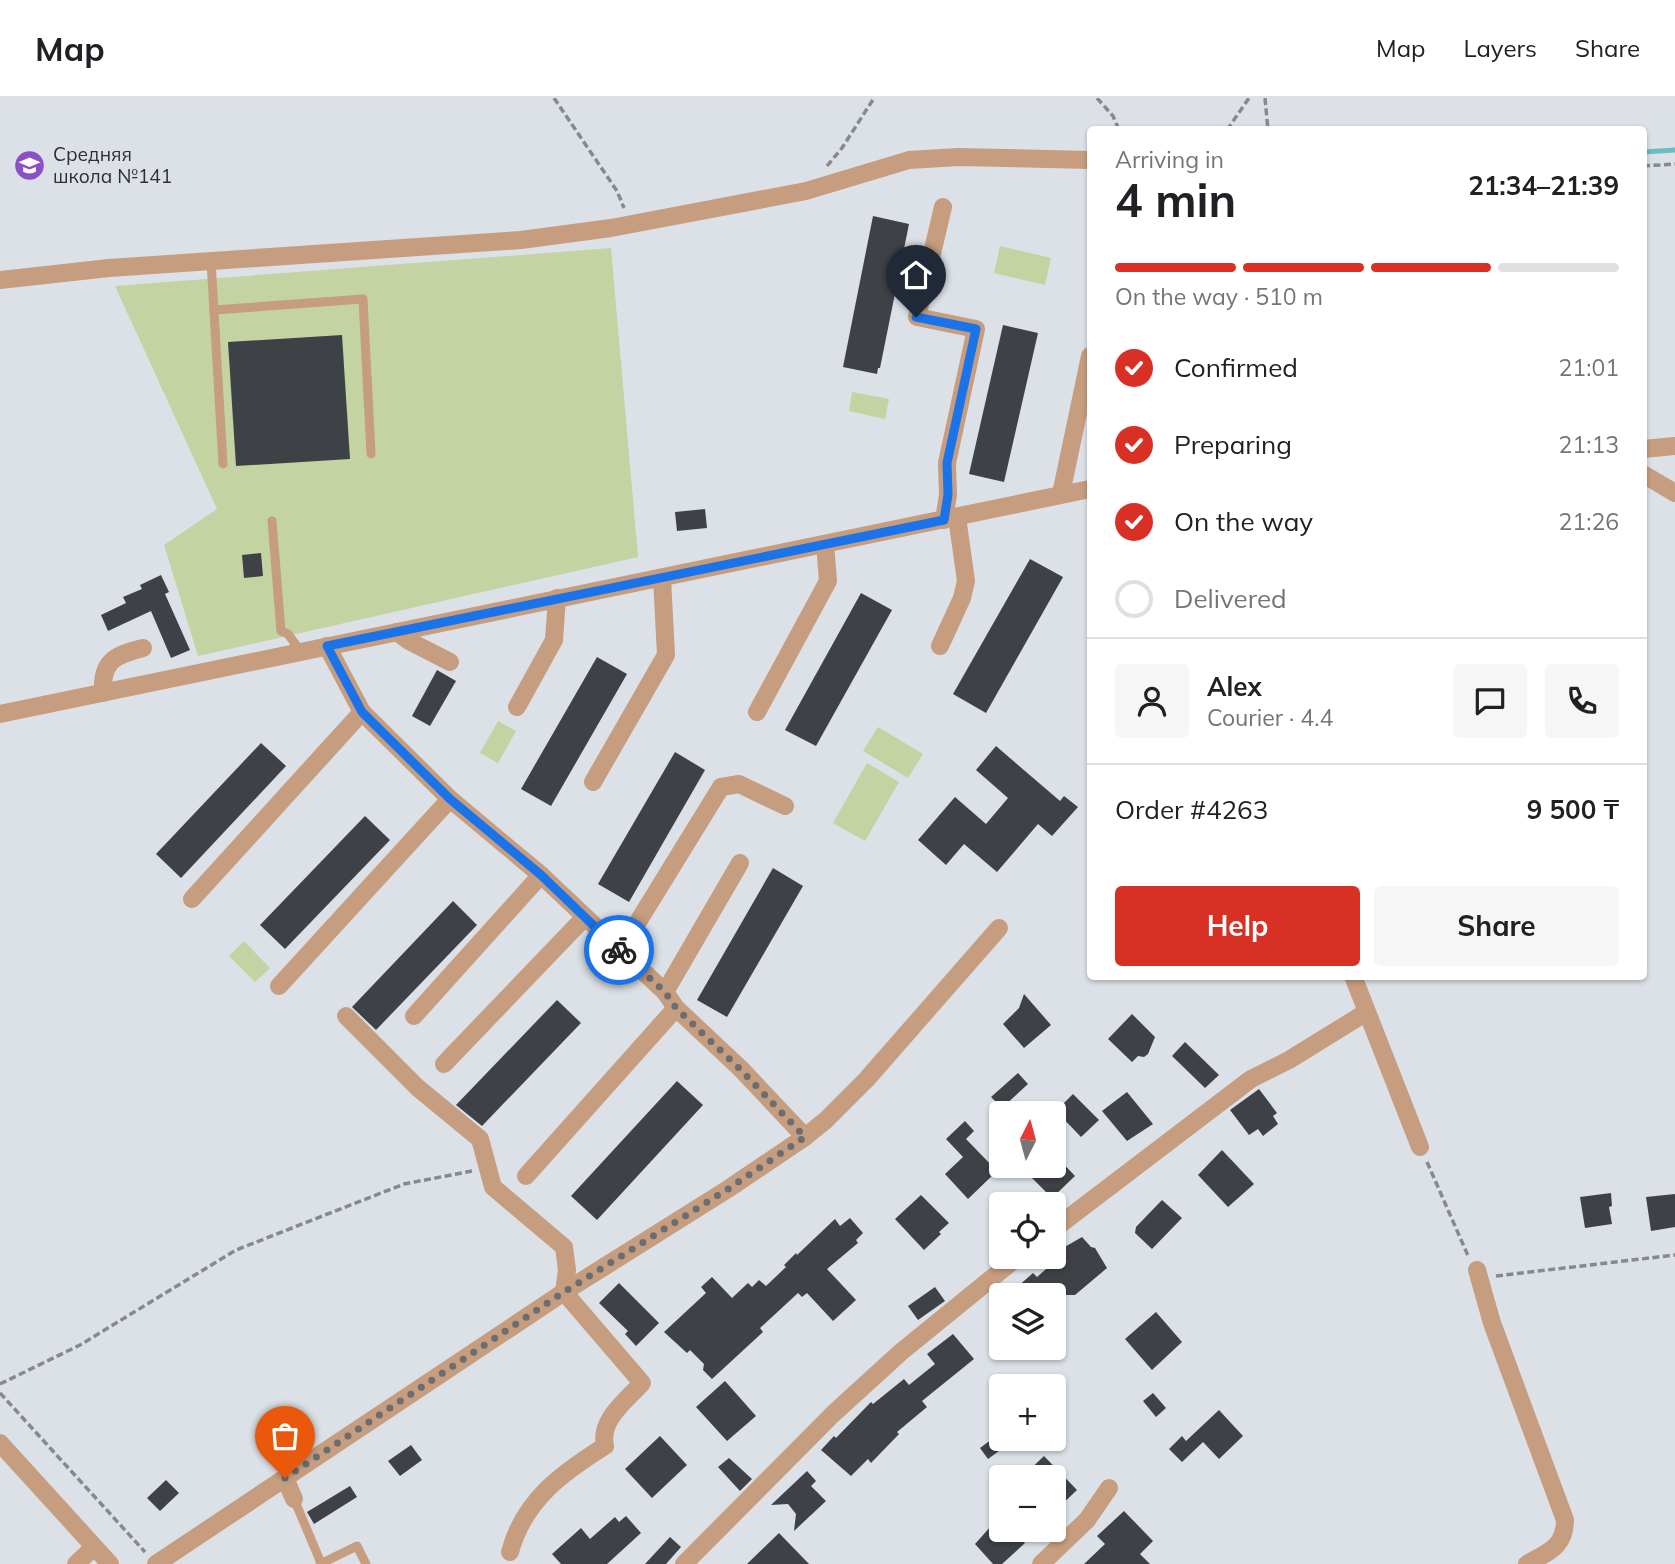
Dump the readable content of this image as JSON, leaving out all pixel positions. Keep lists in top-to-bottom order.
{
  "places": {
    "school or university": ["Средняя школа №141"]
  },
  "north": "top",
  "page": {
    "header": "Map",
    "nav": ["Map", "Layers", "Share"],
    "heading": ["4 min", "Arriving in", "21:34–21:39"],
    "panel": [
      "Alex",
      "Courier · 4.4",
      "Order #4263",
      "9 500 ₸"
    ],
    "bar": "On the way · 510 m",
    "list": [
      ["Confirmed", "21:01"],
      ["Preparing", "21:13"],
      ["On the way", "21:26"],
      "Delivered"
    ],
    "buttons": ["Help", "Share"],
    "map_buttons": ["+", "−"]
  }
}
